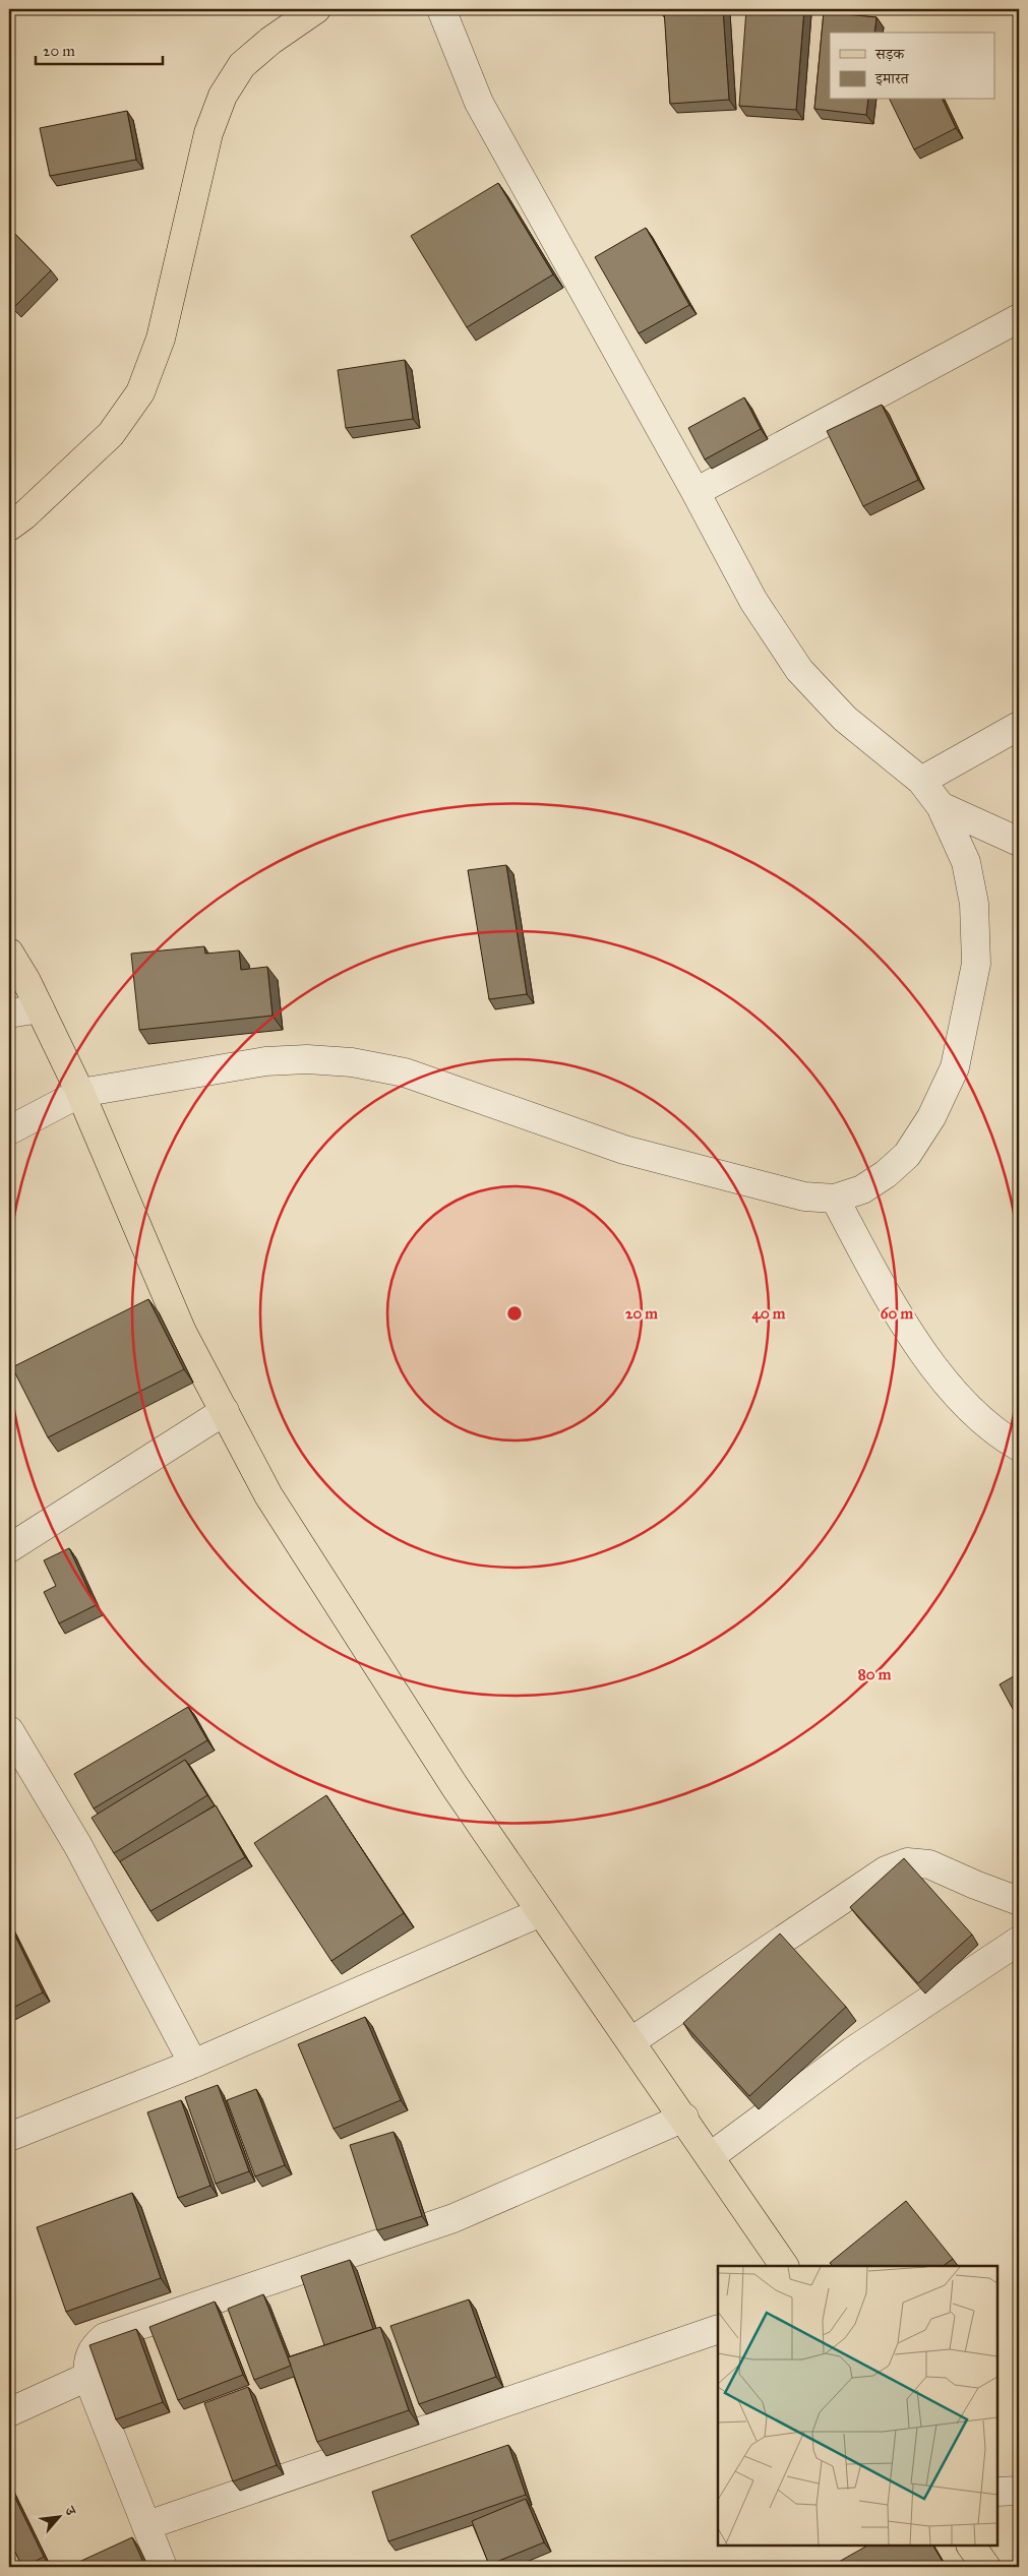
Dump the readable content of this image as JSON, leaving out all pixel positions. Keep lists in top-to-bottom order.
{
  "legend": ["सड़क", "इमारत"],
  "scale_bar": "20 m",
  "north": "top right",
  "rings": [
    "20 m",
    "40 m",
    "60 m",
    "80 m"
  ]
}
